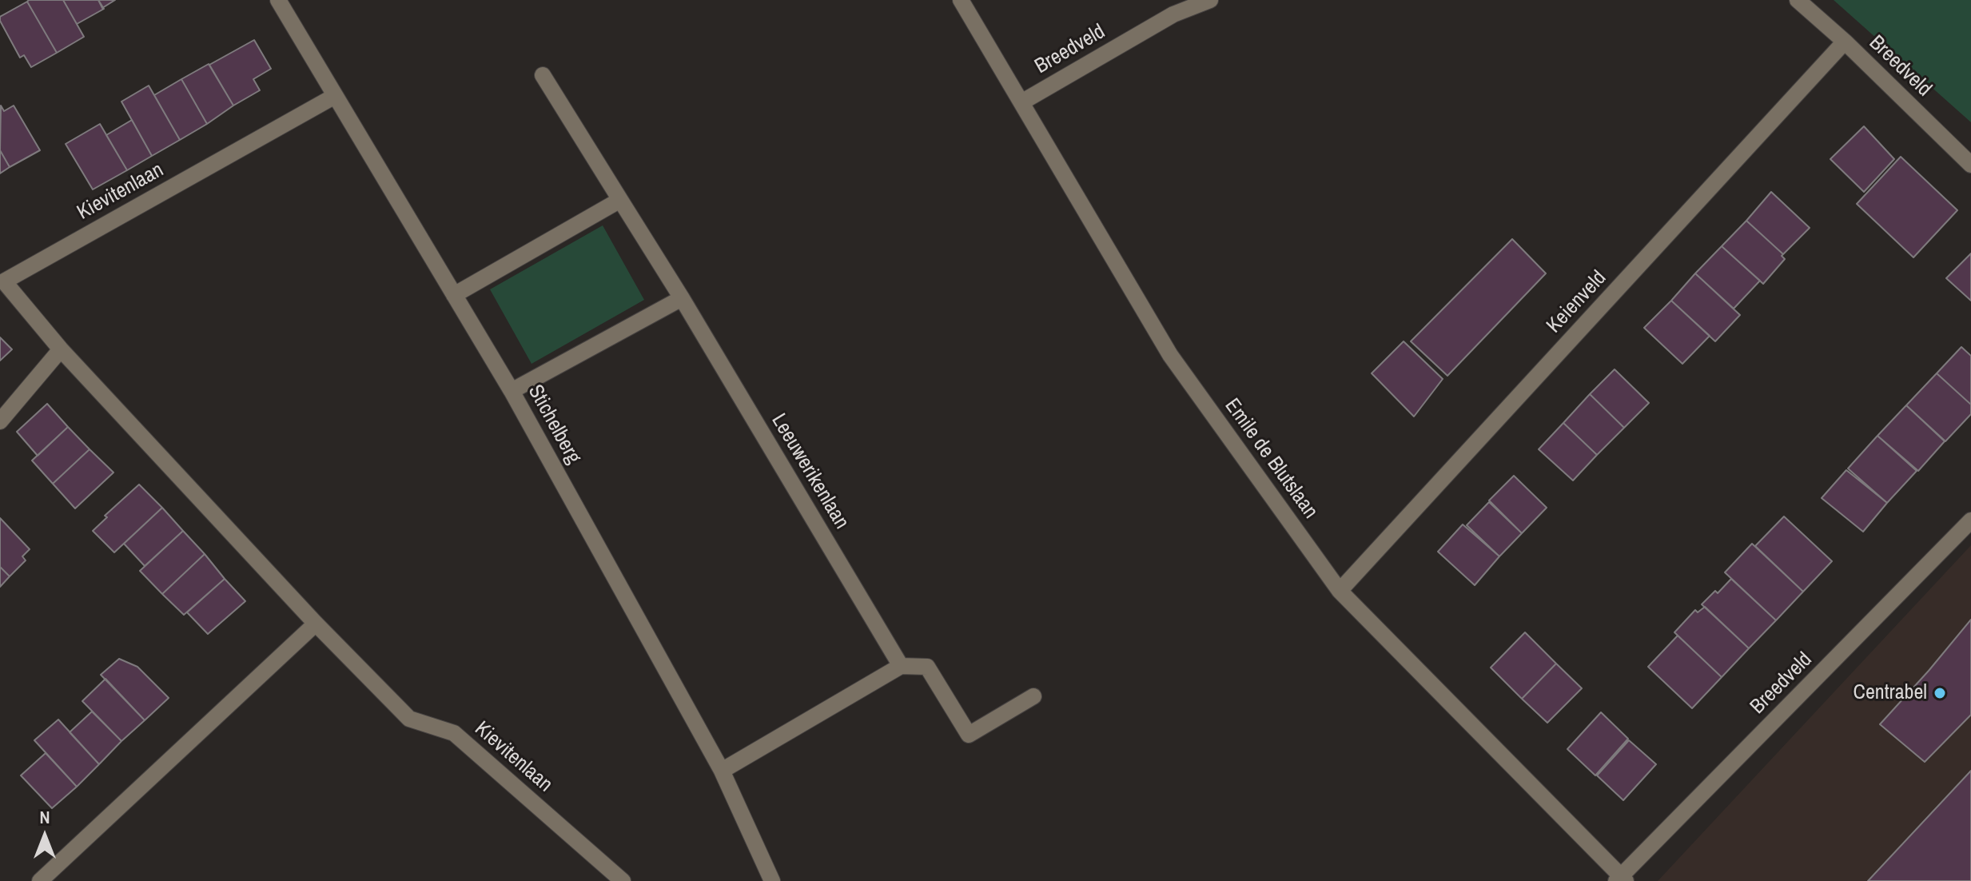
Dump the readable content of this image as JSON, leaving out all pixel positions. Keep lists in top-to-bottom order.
{
  "streets": {
    "street": [
      "Breedveld",
      "Kievitenlaan",
      "Keienveld",
      "Stichelberg",
      "Emile de Blutslaan",
      "Leeuwerikenlaan"
    ]
  },
  "crossings": [
    ["Breedveld", "Keienveld"],
    ["Breedveld", "Emile de Blutslaan"],
    ["Kievitenlaan", "Stichelberg"],
    ["Keienveld", "Emile de Blutslaan"]
  ],
  "places": ["Centrabel"],
  "north": "top"
}
